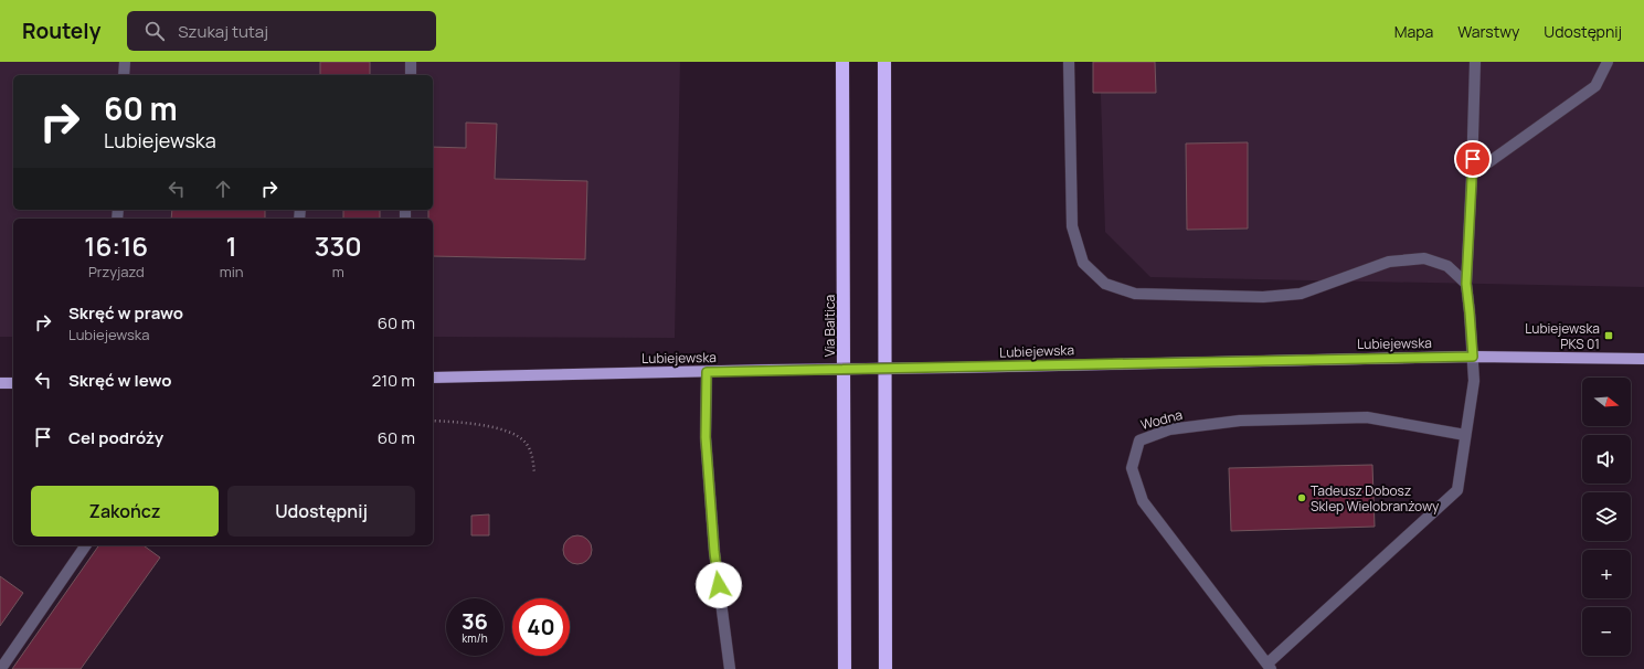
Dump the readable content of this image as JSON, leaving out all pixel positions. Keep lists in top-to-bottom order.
{
  "streets": {
    "highway": ["Via Baltica"],
    "main road": ["Lubiejewska"],
    "street": ["Wodna"]
  },
  "places": {
    "transit": ["Lubiejewska PKS 01"],
    "other": ["Tadeusz Dobosz Sklep Wielobranżowy"]
  },
  "north": "right",
  "page": {
    "header": "Routely",
    "search": "Szukaj tutaj",
    "nav": ["Mapa", "Warstwy", "Udostępnij"],
    "turn": ["60 m", "Lubiejewska"],
    "eta": [
      "16:16",
      "Przyjazd",
      "1",
      "min",
      "330",
      "m"
    ],
    "list": [
      {
        "name": "Skręć w prawo",
        "note": "Lubiejewska",
        "value": "60 m"
      },
      {
        "name": "Skręć w lewo",
        "value": "210 m"
      },
      {
        "name": "Cel podróży",
        "value": "60 m"
      }
    ],
    "map_buttons": ["+", "−"],
    "buttons": ["Zakończ", "Udostępnij"],
    "speed": "36 km/h",
    "limit": "40"
  }
}
